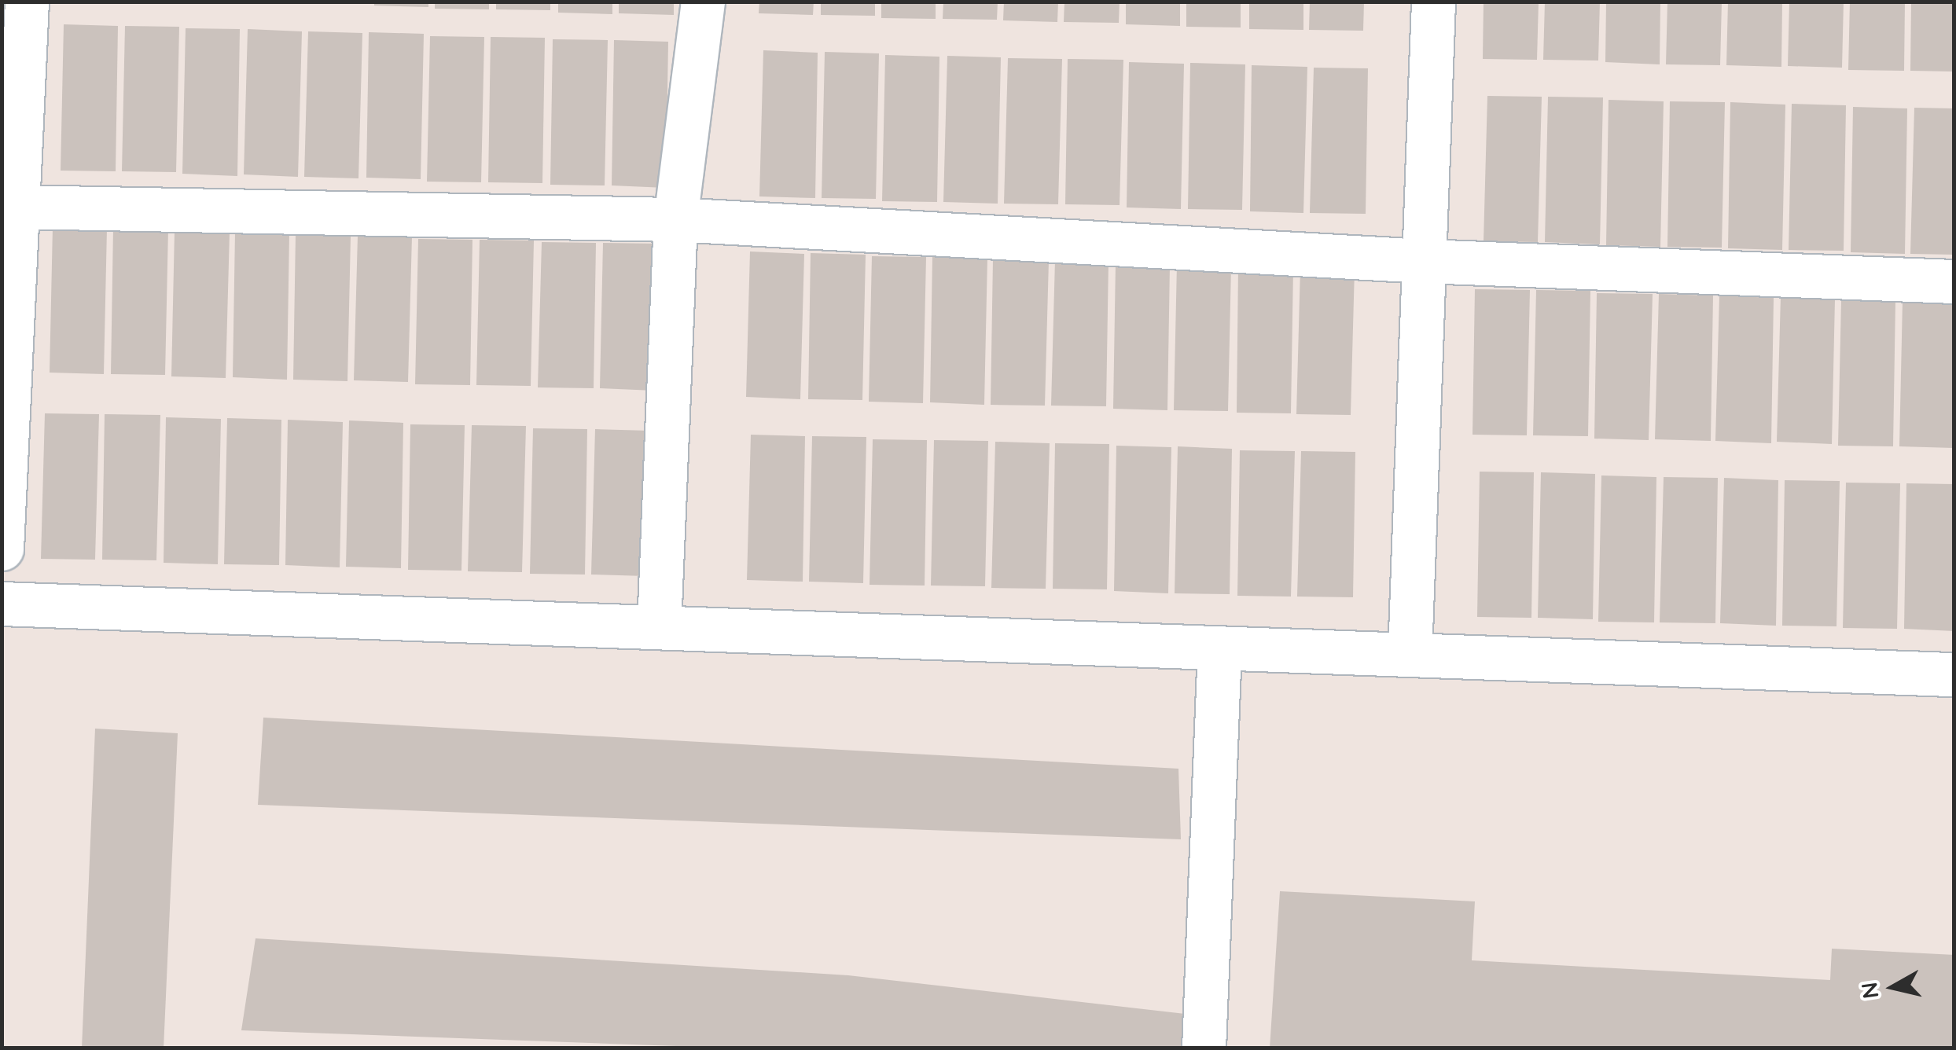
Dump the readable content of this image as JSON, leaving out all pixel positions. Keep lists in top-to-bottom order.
{
  "north": "left"
}
